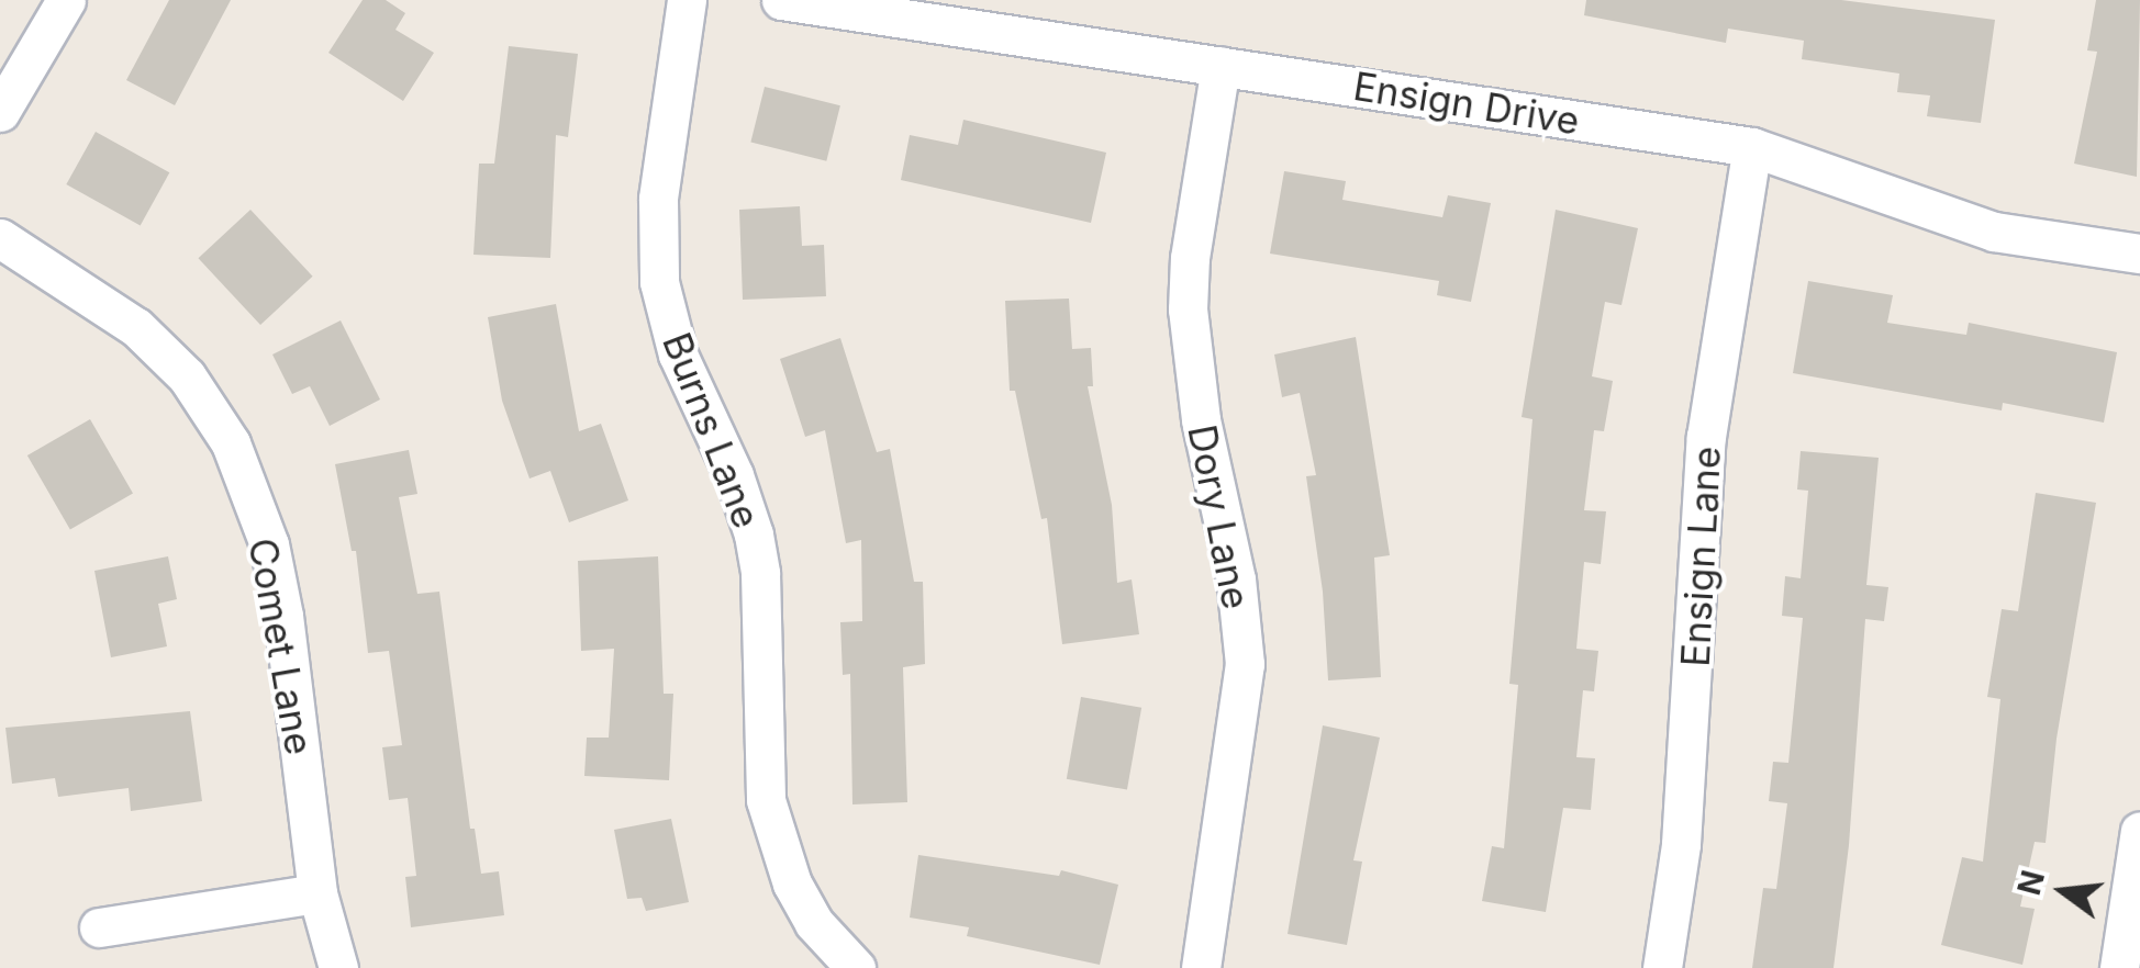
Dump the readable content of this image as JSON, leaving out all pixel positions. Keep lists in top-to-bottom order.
{
  "streets": {
    "street": [
      "Ensign Drive",
      "Burns Lane",
      "Dory Lane",
      "Ensign Lane",
      "Comet Lane"
    ]
  },
  "crossings": [
    ["Ensign Drive", "Dory Lane"],
    ["Ensign Drive", "Ensign Lane"]
  ],
  "north": "left"
}
